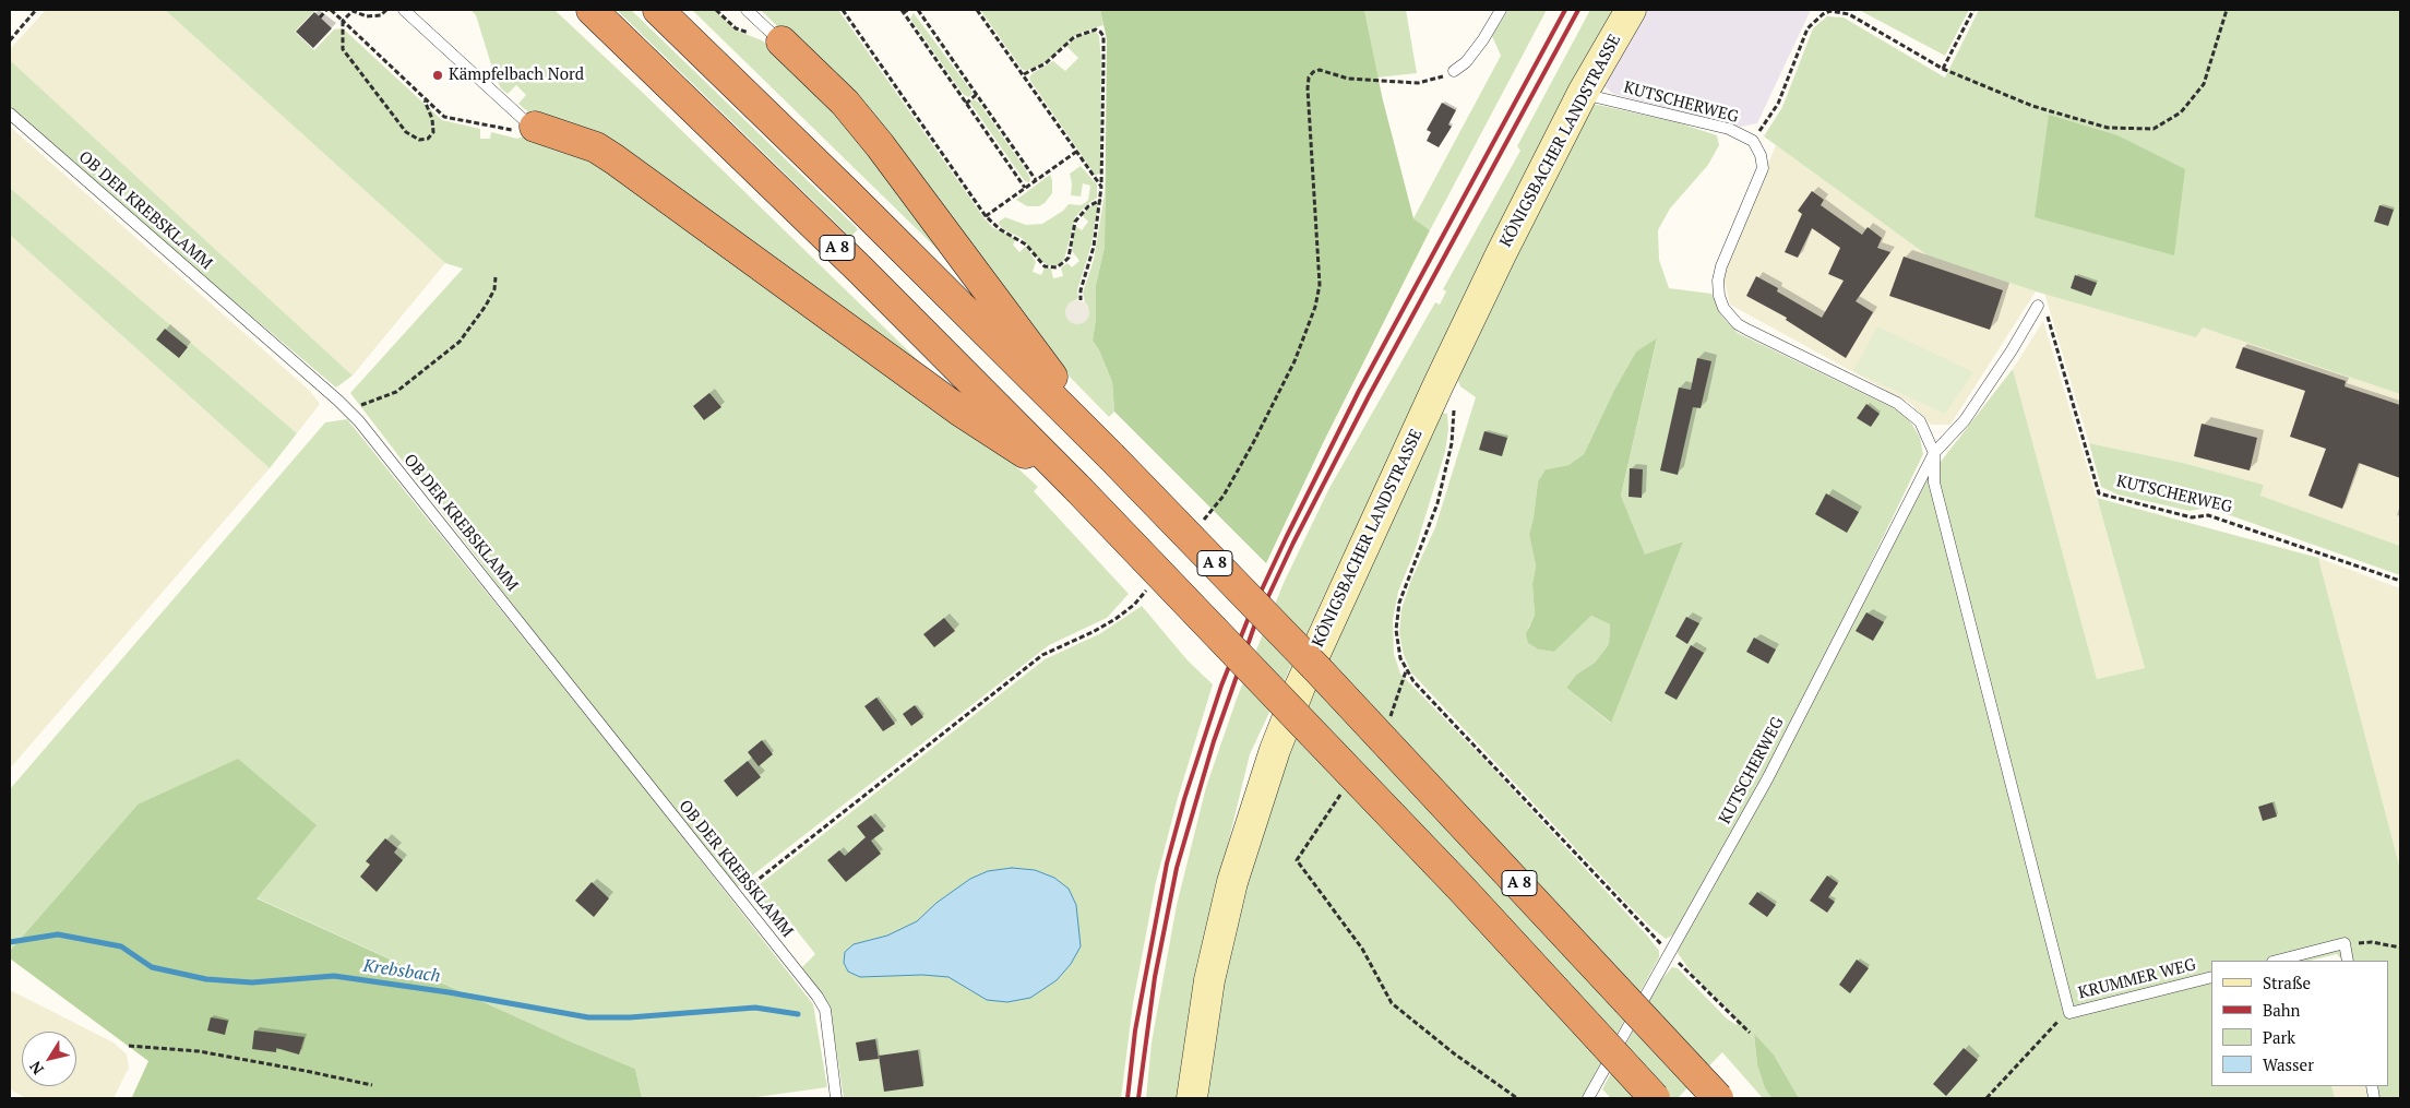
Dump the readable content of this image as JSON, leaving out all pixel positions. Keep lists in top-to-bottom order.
{
  "streets": {
    "highway": ["A 8"],
    "main road": ["KÖNIGSBACHER LANDSTRASSE"],
    "lane": ["KUTSCHERWEG", "OB DER KREBSKLAMM", "KRUMMER WEG"]
  },
  "crossings": [
    ["KUTSCHERWEG", "KÖNIGSBACHER LANDSTRASSE"],
    ["KUTSCHERWEG", "KRUMMER WEG"]
  ],
  "water": ["Krebsbach"],
  "places": ["Kämpfelbach Nord"],
  "legend": [
    "Straße",
    "Bahn",
    "Park",
    "Wasser"
  ],
  "north": "bottom left"
}
